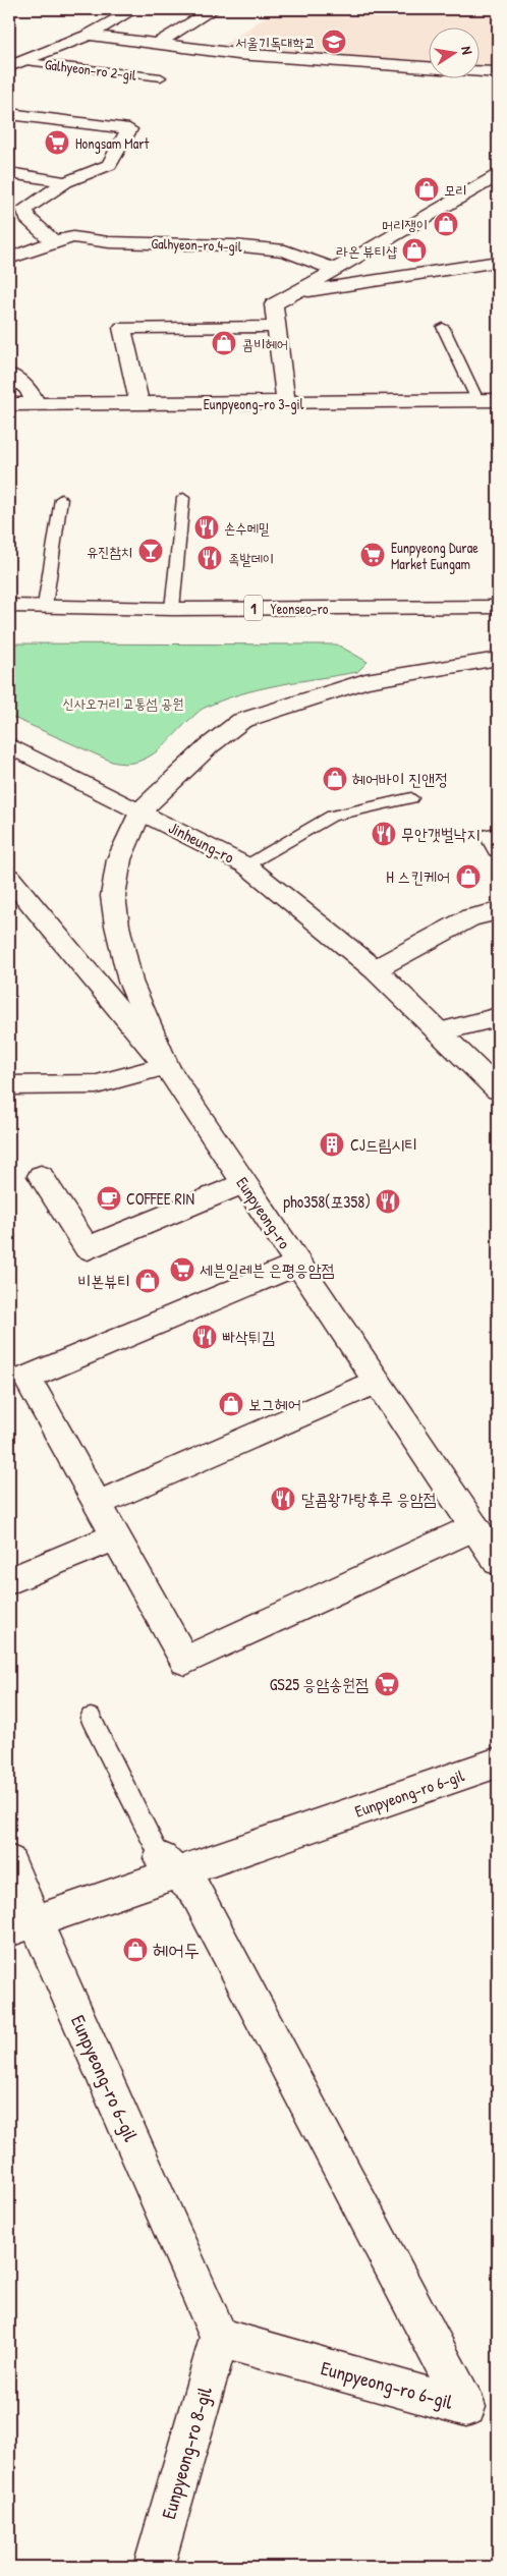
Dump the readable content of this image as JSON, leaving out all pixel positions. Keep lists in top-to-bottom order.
{
  "streets": {
    "street": [
      "Galhyeon-ro 2-gil",
      "Galhyeon-ro 4-gil",
      "Eunpyeong-ro 3-gil",
      "1",
      "Yeonseo-ro",
      "Jinheung-ro",
      "Eunpyeong-ro",
      "Eunpyeong-ro 6-gil",
      "Eunpyeong-ro 8-gil"
    ]
  },
  "crossings": [
    ["Eunpyeong-ro 6-gil", "Eunpyeong-ro 8-gil"]
  ],
  "parks": ["신사오거리 교통섬 공원"],
  "places": {
    "school or university": ["서울기독대학교"],
    "supermarket": [
      "Hongsam Mart",
      "Eunpyeong Durae Market Eungam",
      "세븐일레븐 은평응암점",
      "GS25 응암송원점"
    ],
    "shop": [
      "모리",
      "머리쟁이",
      "라온 뷰티샵",
      "콤비헤어",
      "헤어바이 진앤정",
      "H 스킨케어",
      "비본뷰티",
      "보그헤어",
      "헤어두"
    ],
    "restaurant": [
      "손수메밀",
      "족발데이",
      "무안갯벌낙지",
      "pho358(포358)",
      "빠삭튀김",
      "달콤왕가탕후루 응암점"
    ],
    "bar": ["유진참치"],
    "building": ["CJ드림시티"],
    "cafe": ["COFFEE RIN"]
  },
  "north": "right"
}
